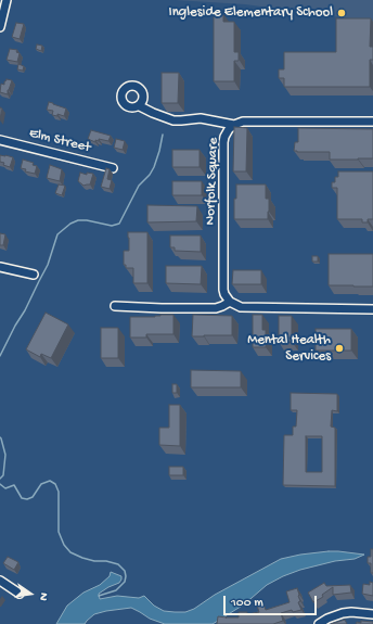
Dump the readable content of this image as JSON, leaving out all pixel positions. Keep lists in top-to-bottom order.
{
  "streets": {
    "street": ["Elm Street", "Norfolk Square"]
  },
  "places": ["Ingleside Elementary School", "Mental Health Services"],
  "scale_bar": "100 m",
  "north": "right"
}
